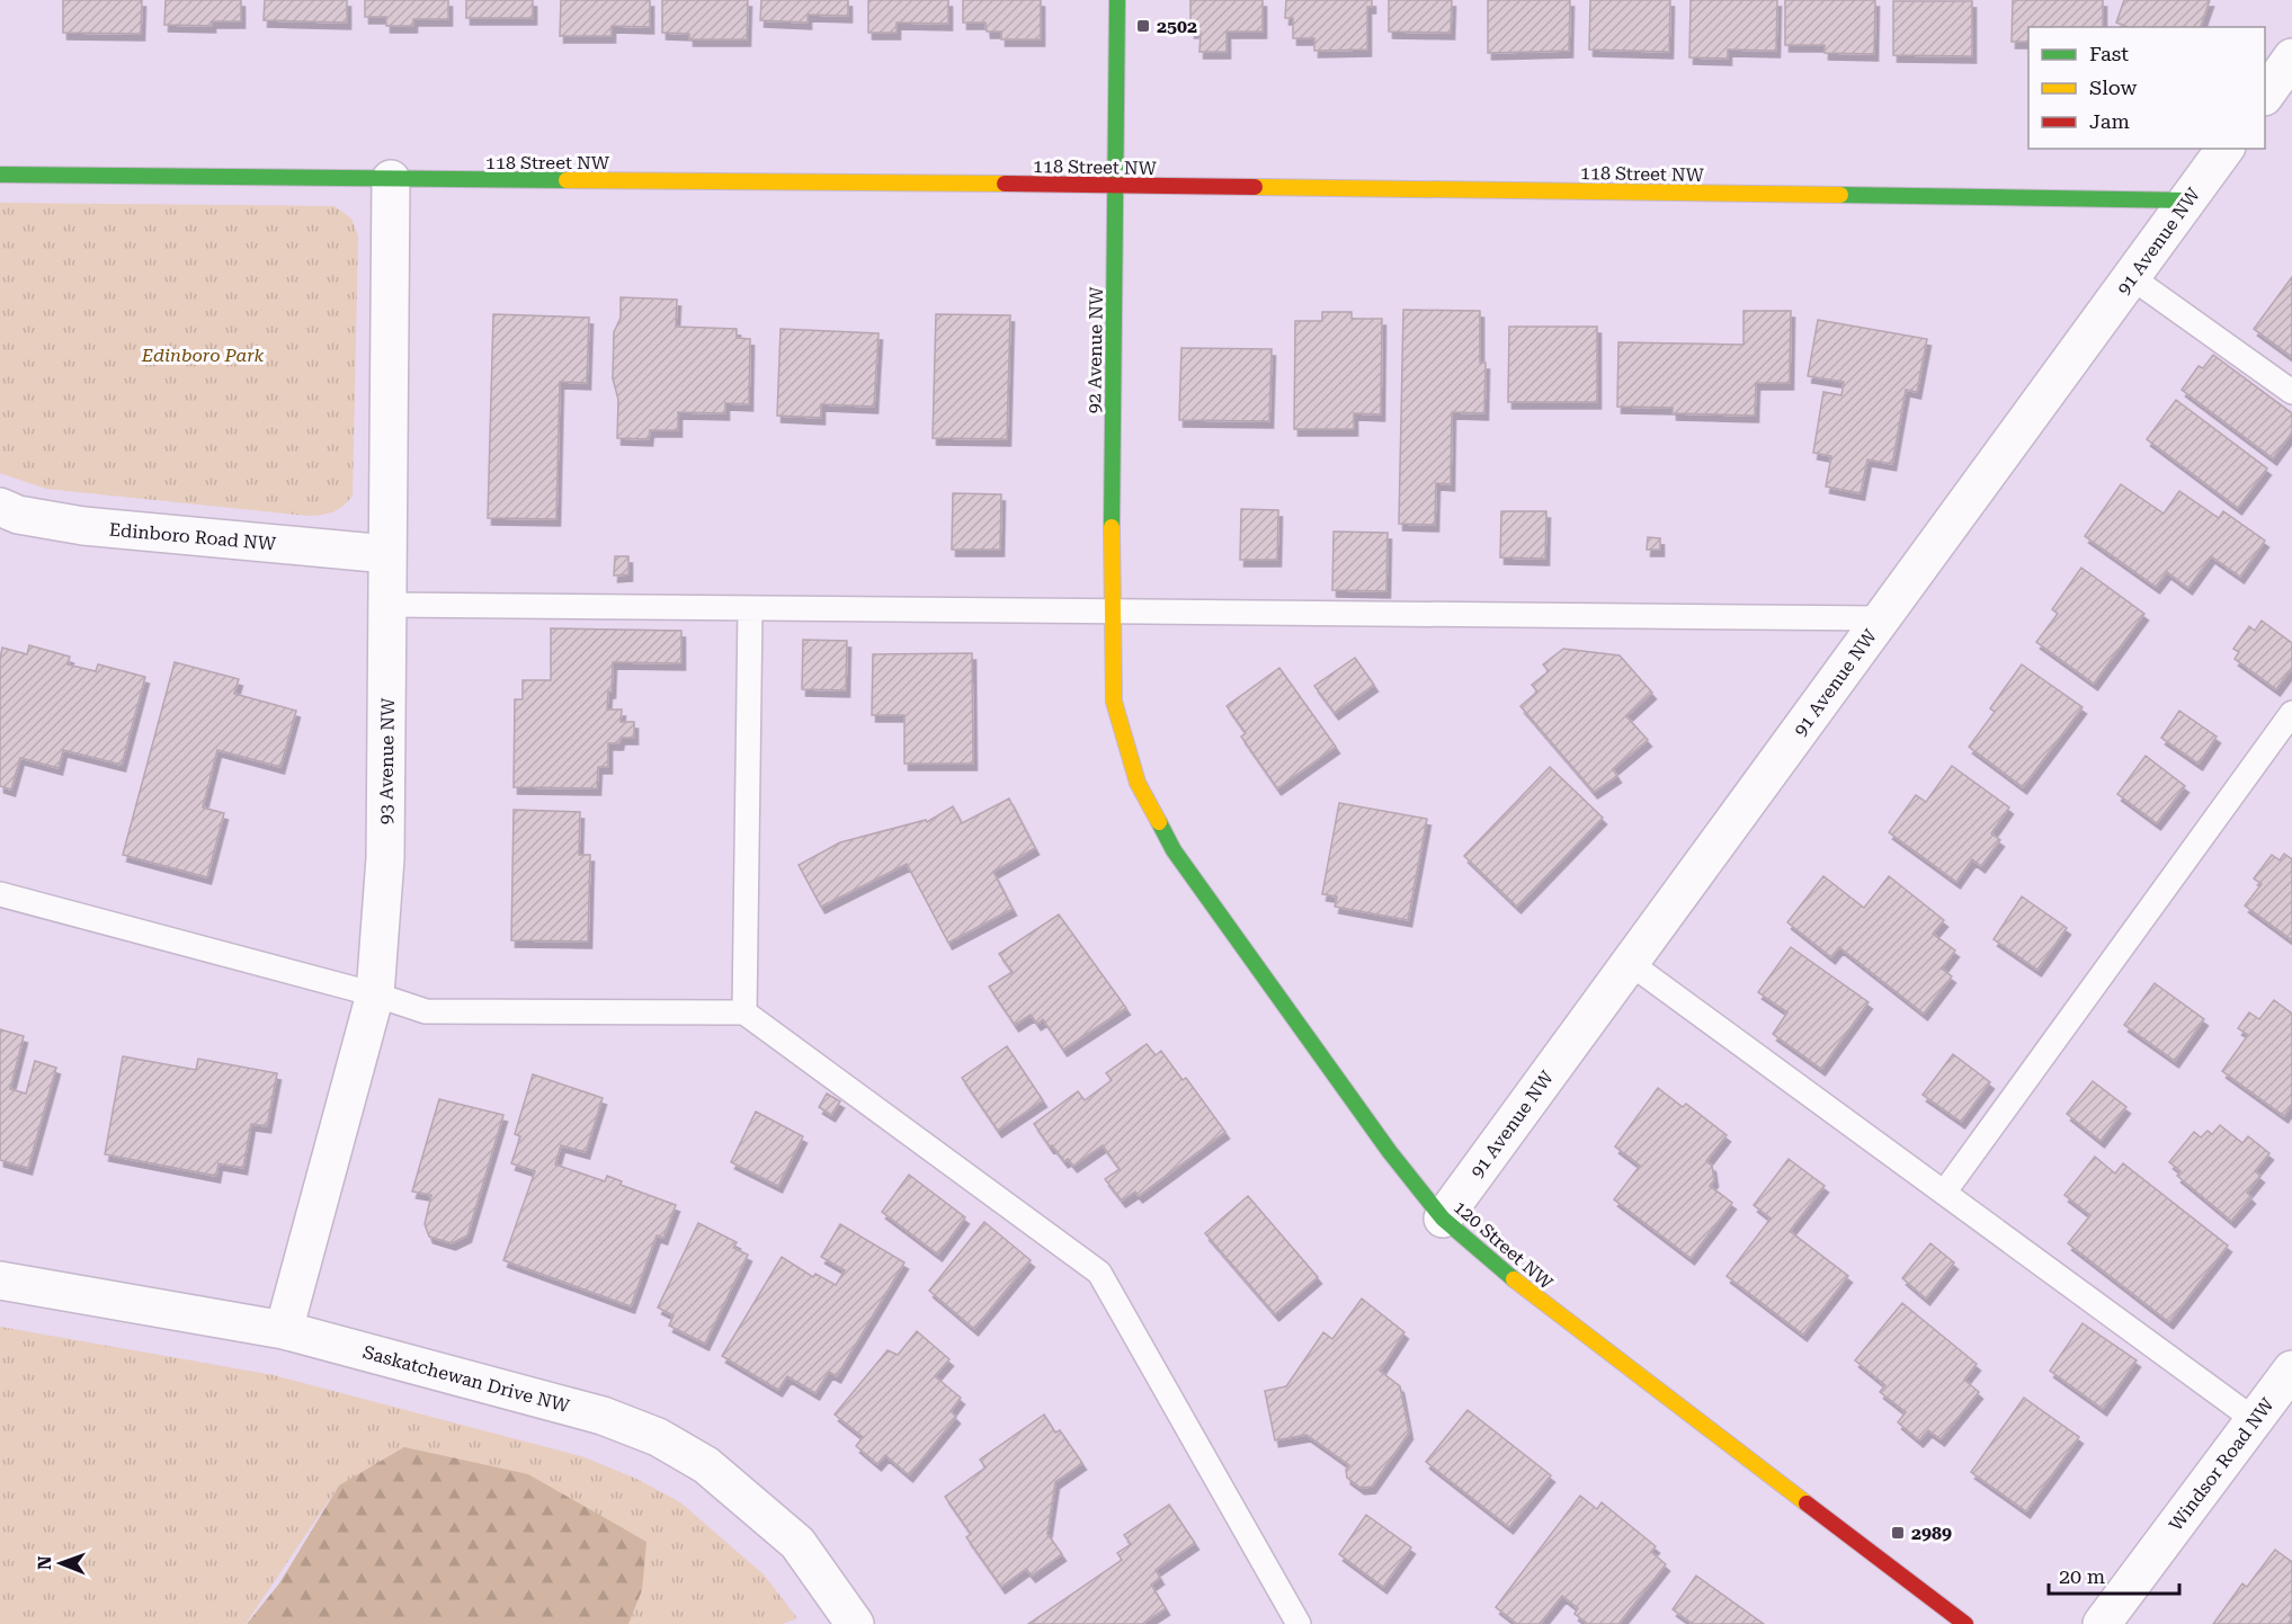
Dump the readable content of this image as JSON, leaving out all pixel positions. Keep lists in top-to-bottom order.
{
  "streets": {
    "street": [
      "118 Street NW",
      "91 Avenue NW",
      "92 Avenue NW",
      "Edinboro Road NW",
      "93 Avenue NW",
      "120 Street NW",
      "Saskatchewan Drive NW",
      "Windsor Road NW"
    ]
  },
  "crossings": [
    ["118 Street NW", "91 Avenue NW"],
    ["118 Street NW", "92 Avenue NW"],
    ["118 Street NW", "93 Avenue NW"],
    ["91 Avenue NW", "120 Street NW"],
    ["92 Avenue NW", "120 Street NW"],
    ["Edinboro Road NW", "93 Avenue NW"],
    ["93 Avenue NW", "Saskatchewan Drive NW"]
  ],
  "parks": ["Edinboro Park"],
  "places": {
    "transit": ["2502", "2989"]
  },
  "legend": ["Fast", "Slow", "Jam"],
  "scale_bar": "20 m",
  "north": "left"
}
